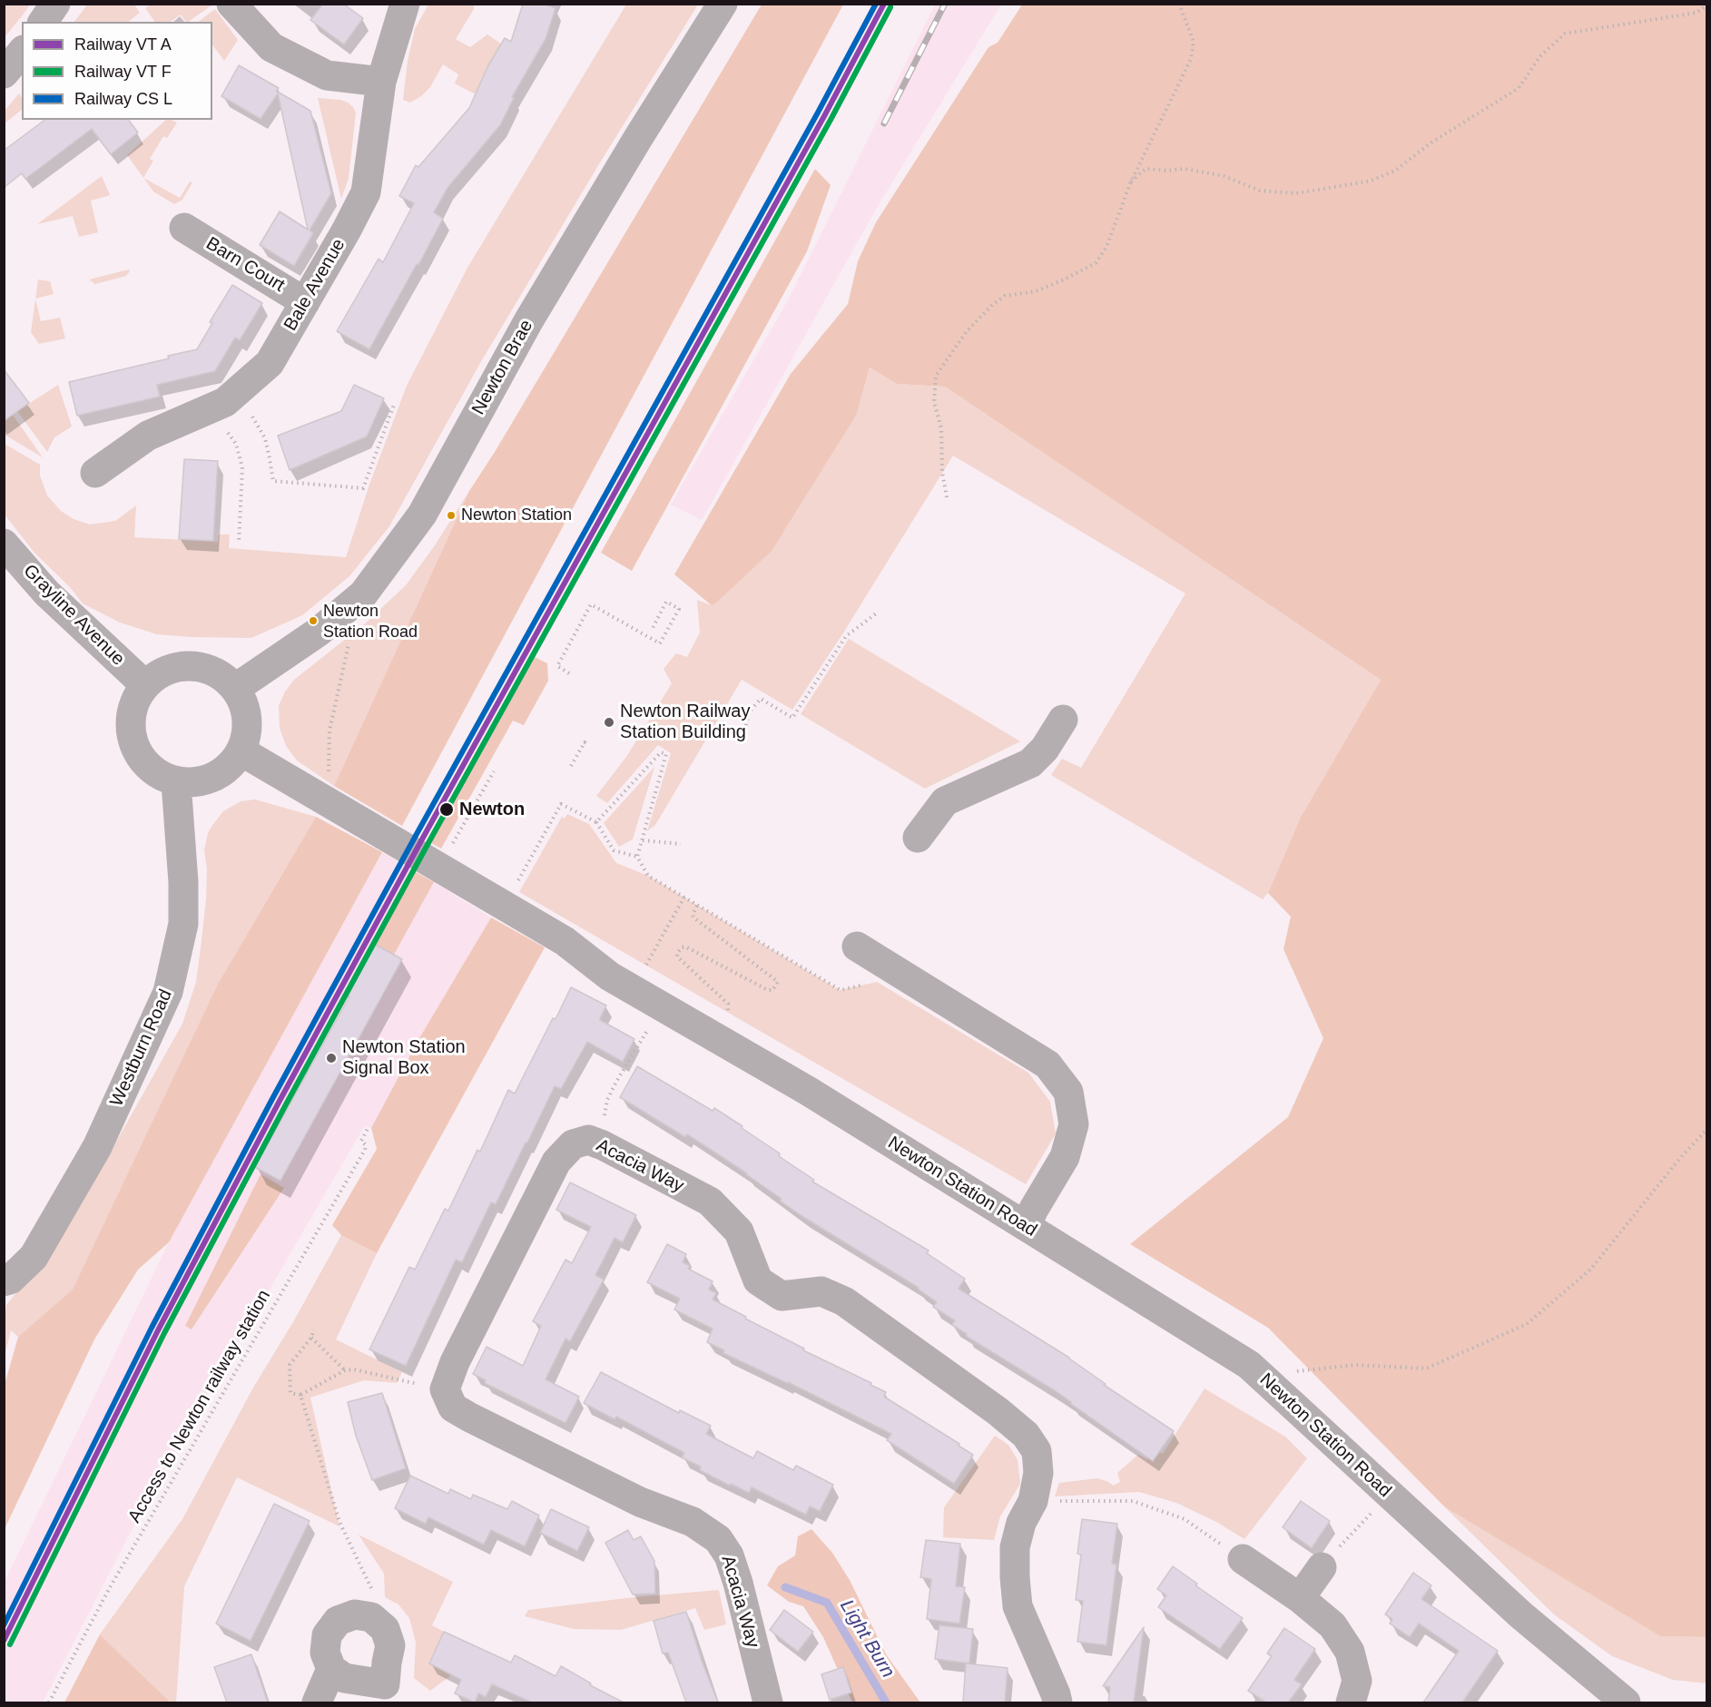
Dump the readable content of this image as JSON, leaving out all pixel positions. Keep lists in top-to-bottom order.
{
  "streets": {
    "street": [
      "Barn Court",
      "Bale Avenue",
      "Newton Brae",
      "Grayline Avenue",
      "Westburn Road",
      "Acacia Way",
      "Newton Station Road"
    ],
    "path": ["Access to Newton railway station"]
  },
  "crossings": [
    ["Barn Court", "Bale Avenue"],
    ["Newton Brae", "Grayline Avenue"],
    ["Newton Brae", "Westburn Road"],
    ["Newton Brae", "Newton Station Road"],
    ["Grayline Avenue", "Westburn Road"],
    ["Grayline Avenue", "Newton Station Road"],
    ["Westburn Road", "Newton Station Road"]
  ],
  "water": ["Light Burn"],
  "places": [
    "Newton Station",
    "Newton Station Road",
    "Newton Railway Station Building",
    "Newton",
    "Newton Station Signal Box"
  ],
  "legend": ["Railway VT A", "Railway VT F", "Railway CS L"]
}
